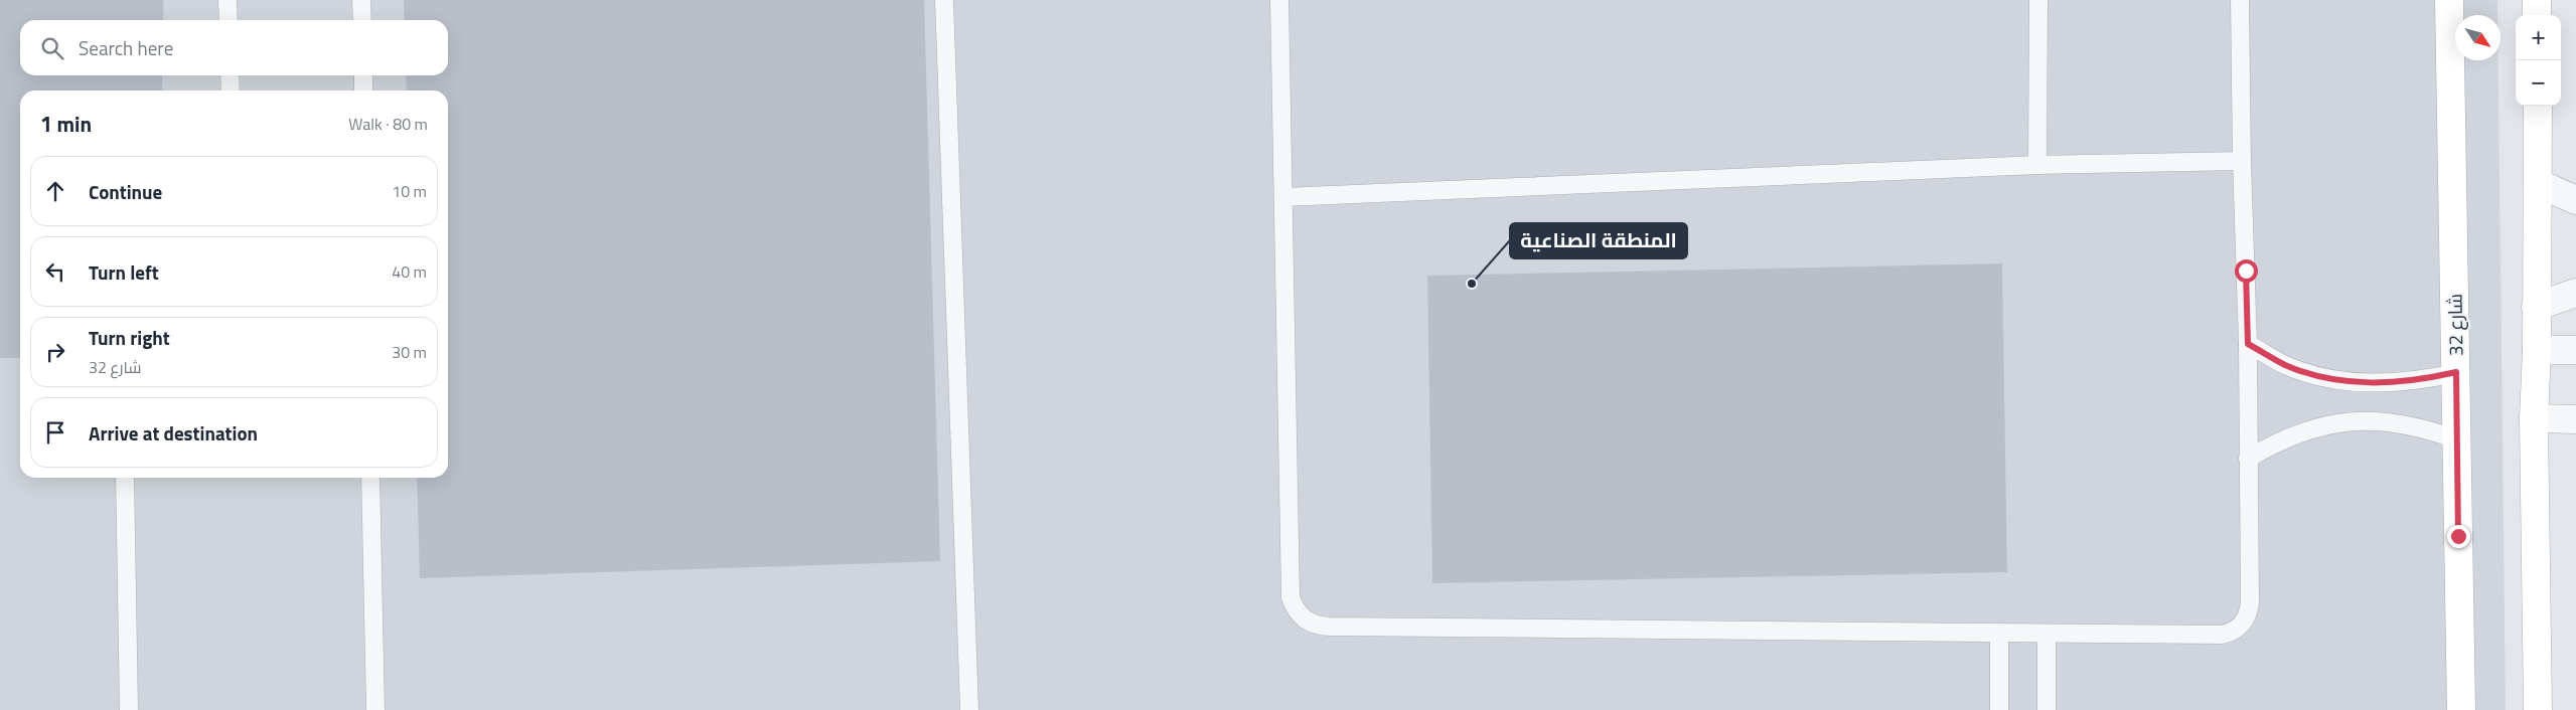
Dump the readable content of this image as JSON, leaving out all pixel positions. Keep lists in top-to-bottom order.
{
  "streets": {
    "main road": ["شارع 32"]
  },
  "places": ["المنطقة الصناعية"],
  "north": "bottom right",
  "page": {
    "map_buttons": ["+", "−"],
    "search": "Search here",
    "heading": ["1 min", "Walk · 80 m"],
    "list": [
      ["Continue", "10 m"],
      ["Turn left", "40 m"],
      ["Turn right", "شارع 32", "30 m"],
      "Arrive at destination"
    ]
  }
}
